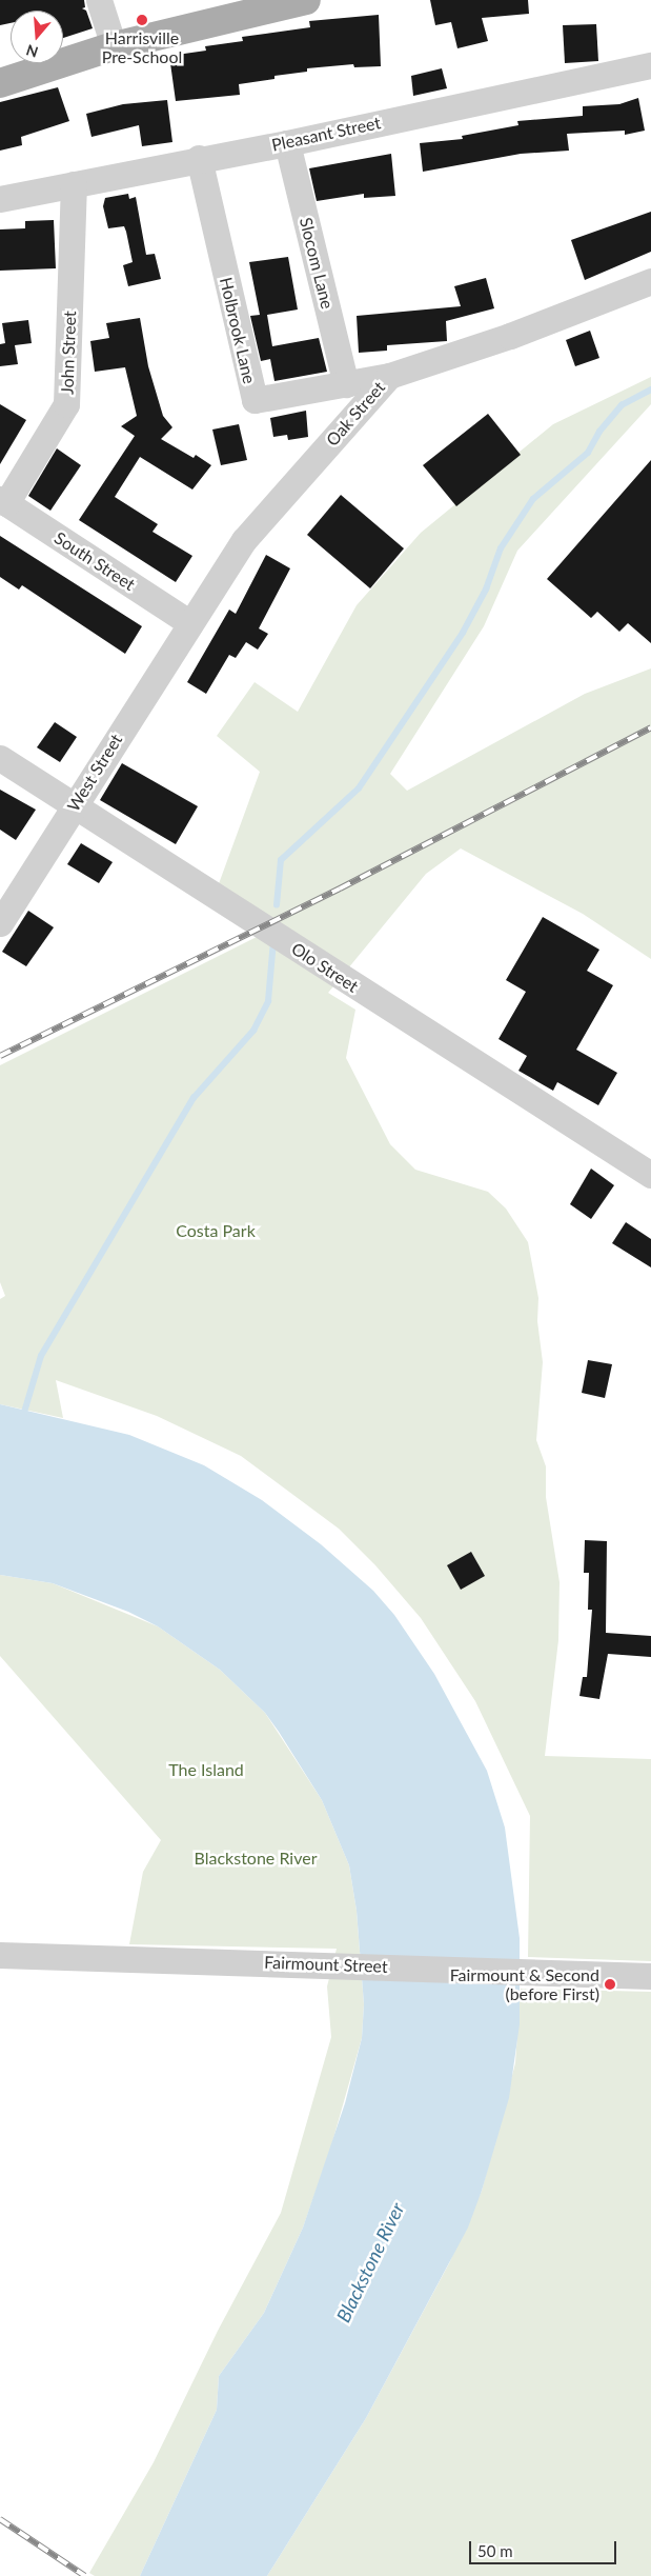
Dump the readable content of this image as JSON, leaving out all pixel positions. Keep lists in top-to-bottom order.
{
  "streets": {
    "street": [
      "Pleasant Street",
      "Slocom Lane",
      "Holbrook Lane",
      "John Street",
      "Oak Street",
      "South Street",
      "West Street",
      "Olo Street",
      "Fairmount Street"
    ]
  },
  "crossings": [
    ["Pleasant Street", "Slocom Lane"],
    ["Pleasant Street", "Holbrook Lane"],
    ["Pleasant Street", "John Street"],
    ["Slocom Lane", "Holbrook Lane"],
    ["Holbrook Lane", "Oak Street"],
    ["John Street", "South Street"],
    ["Oak Street", "South Street"],
    ["Oak Street", "West Street"],
    ["South Street", "West Street"],
    ["West Street", "Olo Street"]
  ],
  "water": ["Blackstone River"],
  "parks": ["Costa Park", "The Island", "Blackstone River"],
  "places": ["Harrisville Pre-School", "Fairmount & Second (before First)"],
  "scale_bar": "50 m",
  "north": "bottom"
}
